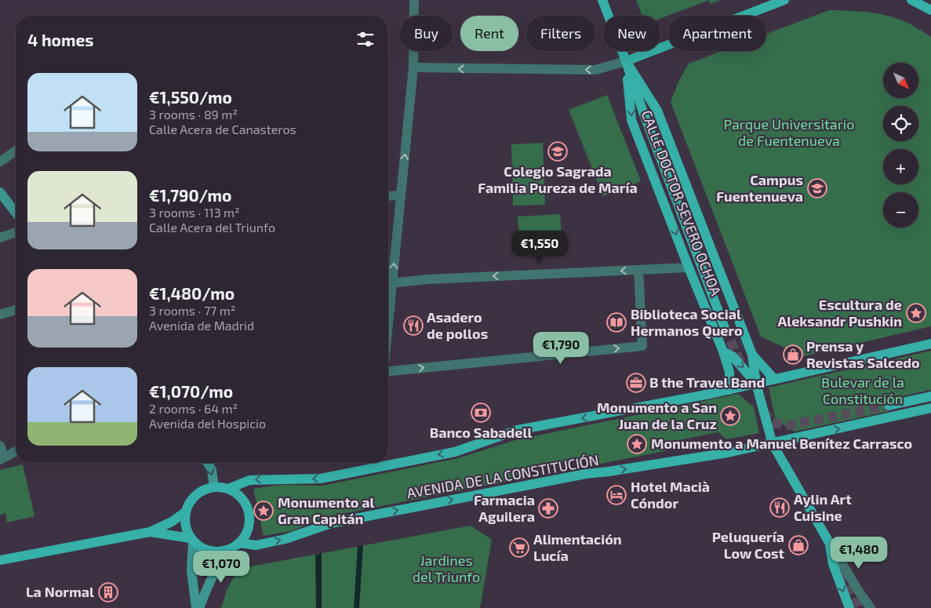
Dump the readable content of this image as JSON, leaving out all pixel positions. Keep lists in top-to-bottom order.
{
  "streets": {
    "main road": ["CALLE DOCTOR SEVERO OCHOA", "AVENIDA DE LA CONSTITUCIÓN"]
  },
  "parks": ["Parque Universitario de Fuentenueva", "Bulevar de la Constitución", "Jardines del Triunfo"],
  "places": {
    "school or university": ["Colegio Sagrada Familia Pureza de María", "Campus Fuentenueva"],
    "place": [
      "Escultura de Aleksandr Pushkin",
      "Monumento a San Juan de la Cruz",
      "Monumento a Manuel Benítez Carrasco",
      "Monumento al Gran Capitán"
    ],
    "library": ["Biblioteca Social Hermanos Quero"],
    "restaurant": ["Asadero de pollos", "Aylin Art Cuisine"],
    "shop": ["Prensa y Revistas Salcedo", "Peluquería Low Cost"],
    "office": ["B the Travel Band"],
    "bank": ["Banco Sabadell"],
    "hotel": ["Hotel Macià Cóndor"],
    "pharmacy": ["Farmacia Aguilera"],
    "supermarket": ["Alimentación Lucía"],
    "building": ["La Normal"]
  },
  "north": "bottom right",
  "page": {
    "chip": [
      "Buy",
      "Rent",
      "Filters",
      "New",
      "Apartment"
    ],
    "heading": "4 homes",
    "map_buttons": ["+", "−"],
    "list": [
      {
        "name": "€1,550/mo",
        "note": "3 rooms · 89 m² · Calle Acera de Canasteros"
      },
      {
        "name": "€1,790/mo",
        "note": "3 rooms · 113 m² · Calle Acera del Triunfo"
      },
      {
        "name": "€1,480/mo",
        "note": "3 rooms · 77 m² · Avenida de Madrid"
      },
      {
        "name": "€1,070/mo",
        "note": "2 rooms · 64 m² · Avenida del Hospicio"
      }
    ],
    "price": [
      "€1,550",
      "€1,790",
      "€1,480",
      "€1,070"
    ]
  }
}
